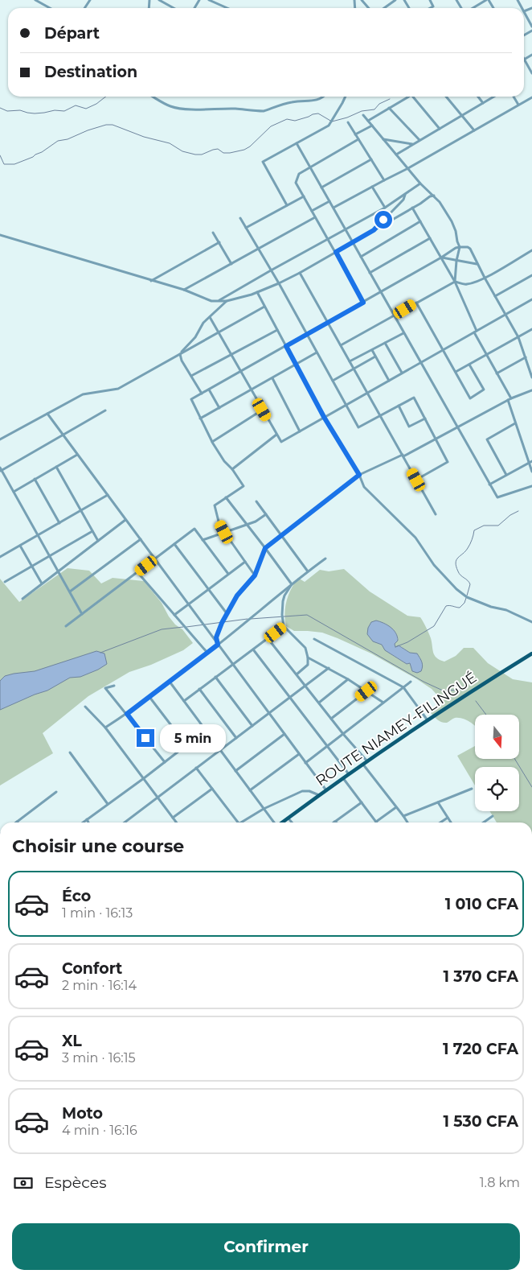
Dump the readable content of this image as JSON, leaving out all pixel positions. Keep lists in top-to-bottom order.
{
  "streets": {
    "main road": ["ROUTE NIAMEY-FILINGUÉ"]
  },
  "north": "bottom",
  "page": {
    "banner": ["Départ", "Destination"],
    "bubble": "5 min",
    "heading": "Choisir une course",
    "list": [
      {
        "name": "Éco",
        "note": "1 min · 16:13",
        "value": "1 010 CFA"
      },
      {
        "name": "Confort",
        "note": "2 min · 16:14",
        "value": "1 370 CFA"
      },
      {
        "name": "XL",
        "note": "3 min · 16:15",
        "value": "1 720 CFA"
      },
      {
        "name": "Moto",
        "note": "4 min · 16:16",
        "value": "1 530 CFA"
      }
    ],
    "pay": ["Espèces", "1.8 km"],
    "buttons": "Confirmer"
  }
}
